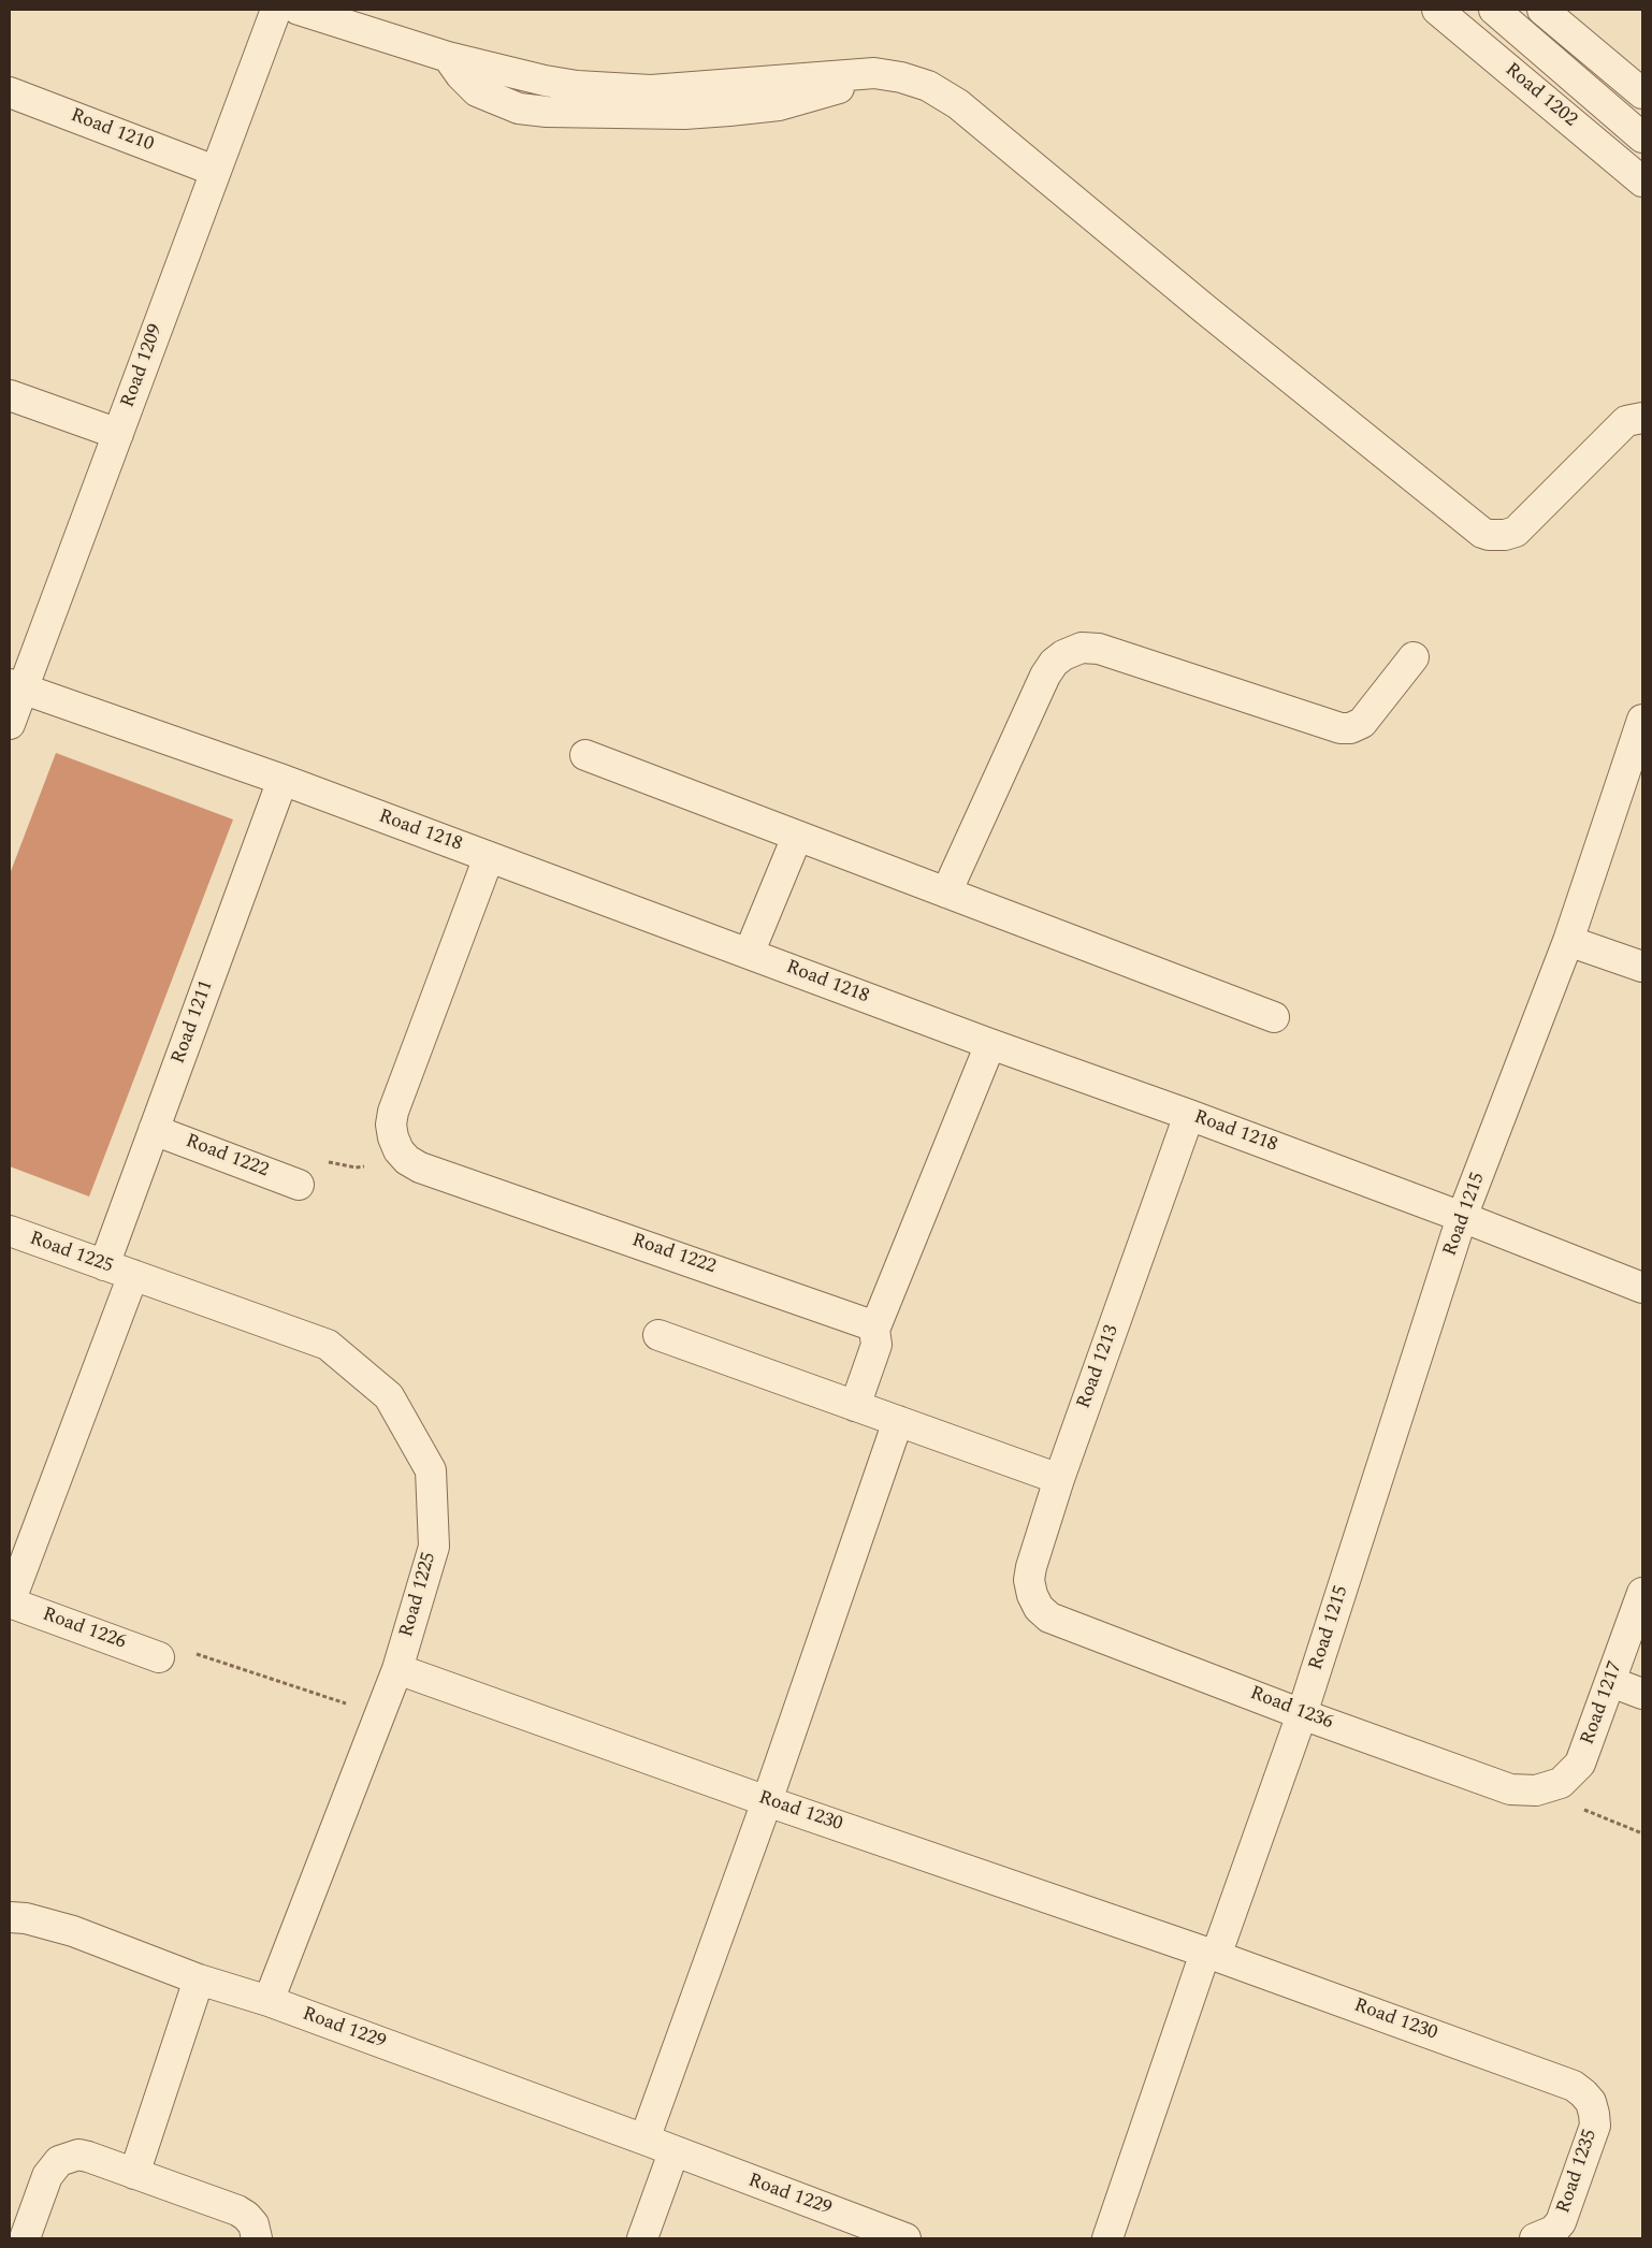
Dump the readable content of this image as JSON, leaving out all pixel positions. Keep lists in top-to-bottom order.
{
  "streets": {
    "street": [
      "Road 1202",
      "Road 1210",
      "Road 1209",
      "Road 1218",
      "Road 1211",
      "Road 1222",
      "Road 1215",
      "Road 1225",
      "Road 1213",
      "Road 1226",
      "Road 1217",
      "Road 1236",
      "Road 1230",
      "Road 1229",
      "Road 1235"
    ]
  },
  "crossings": [
    ["Road 1210", "Road 1209"],
    ["Road 1209", "Road 1218"],
    ["Road 1218", "Road 1211"],
    ["Road 1218", "Road 1215"],
    ["Road 1218", "Road 1213"],
    ["Road 1211", "Road 1222"],
    ["Road 1211", "Road 1225"],
    ["Road 1215", "Road 1236"],
    ["Road 1215", "Road 1230"],
    ["Road 1225", "Road 1226"],
    ["Road 1225", "Road 1230"],
    ["Road 1225", "Road 1229"],
    ["Road 1213", "Road 1236"],
    ["Road 1217", "Road 1236"],
    ["Road 1230", "Road 1235"]
  ]
}
